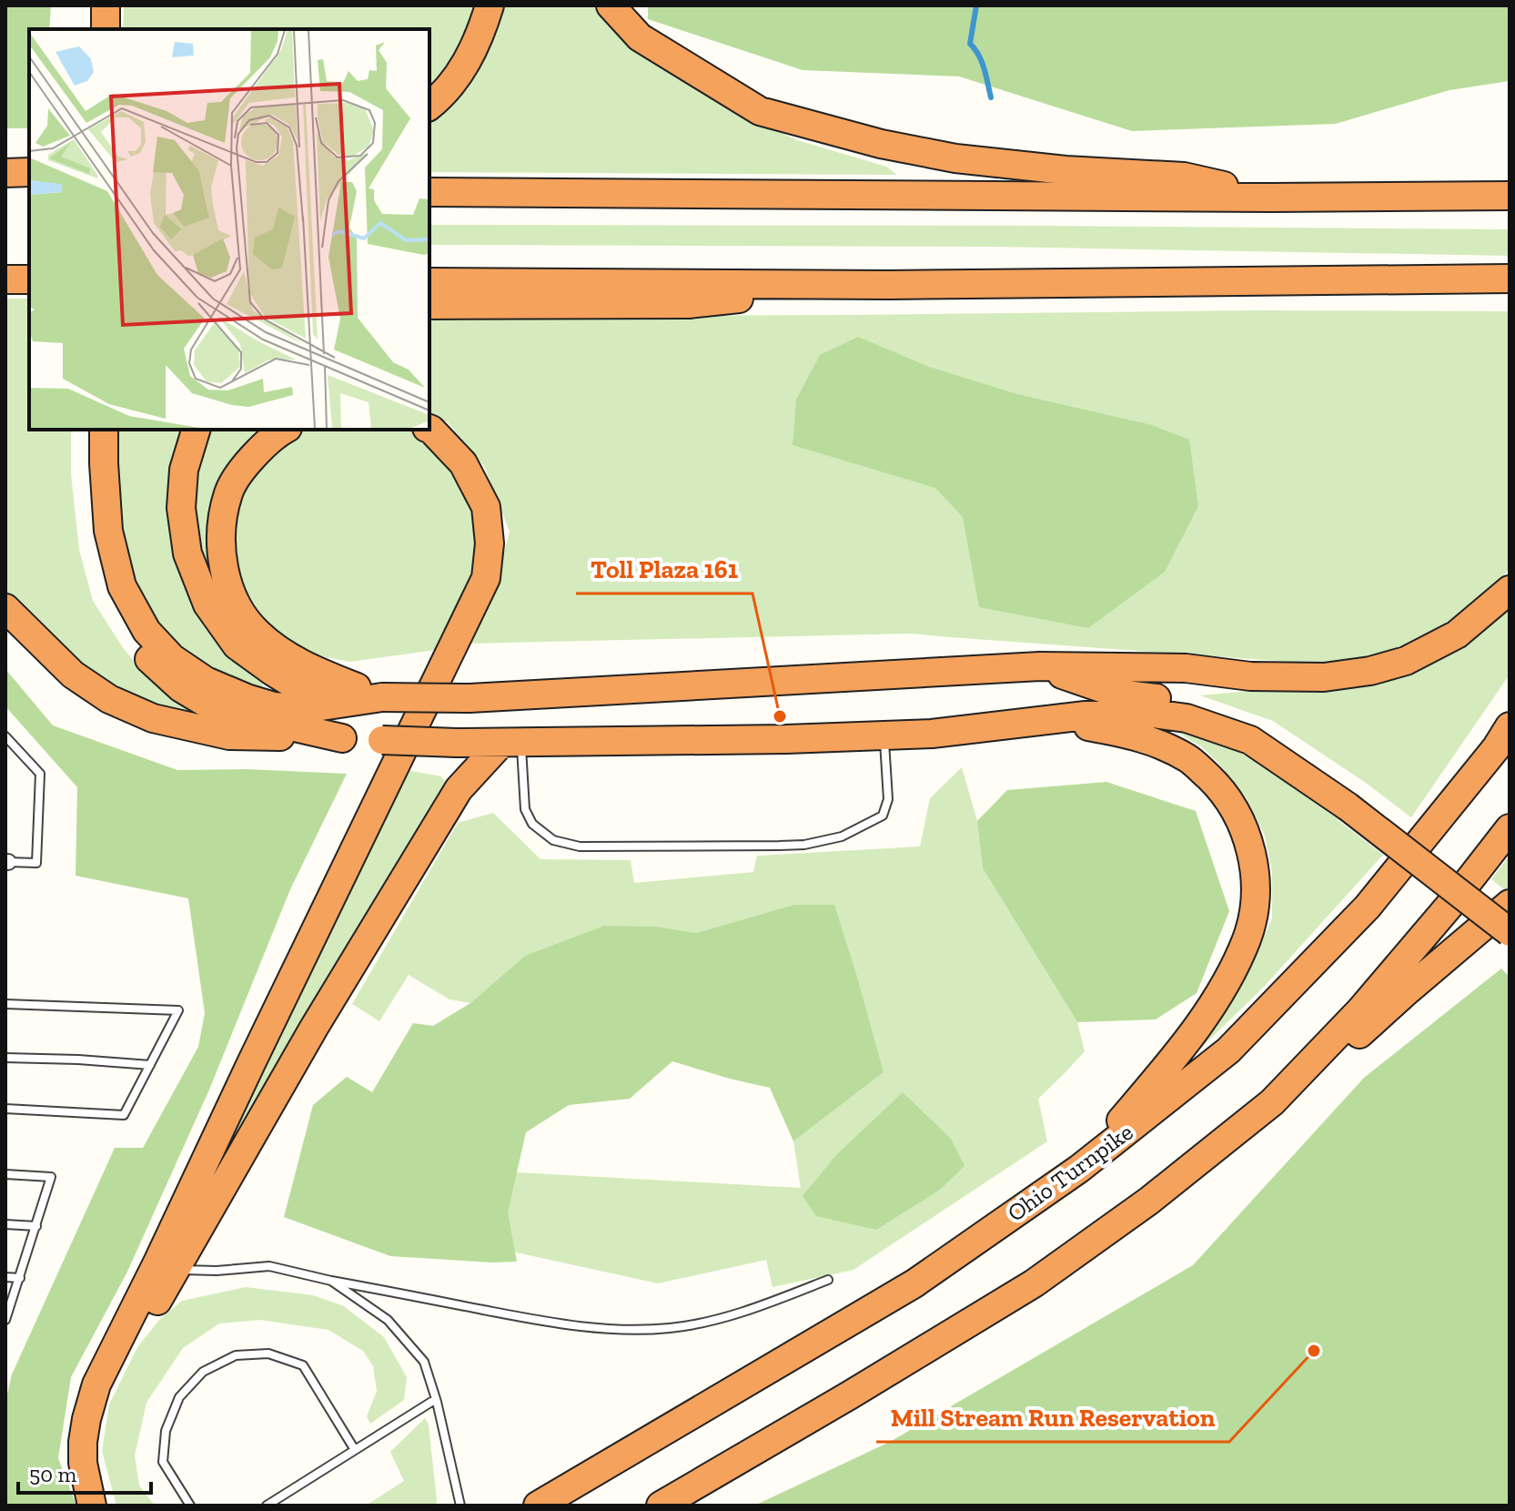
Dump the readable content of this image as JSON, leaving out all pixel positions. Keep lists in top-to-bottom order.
{
  "streets": {
    "highway": ["Ohio Turnpike"]
  },
  "places": ["Toll Plaza 161", "Mill Stream Run Reservation"],
  "scale_bar": "50 m"
}
